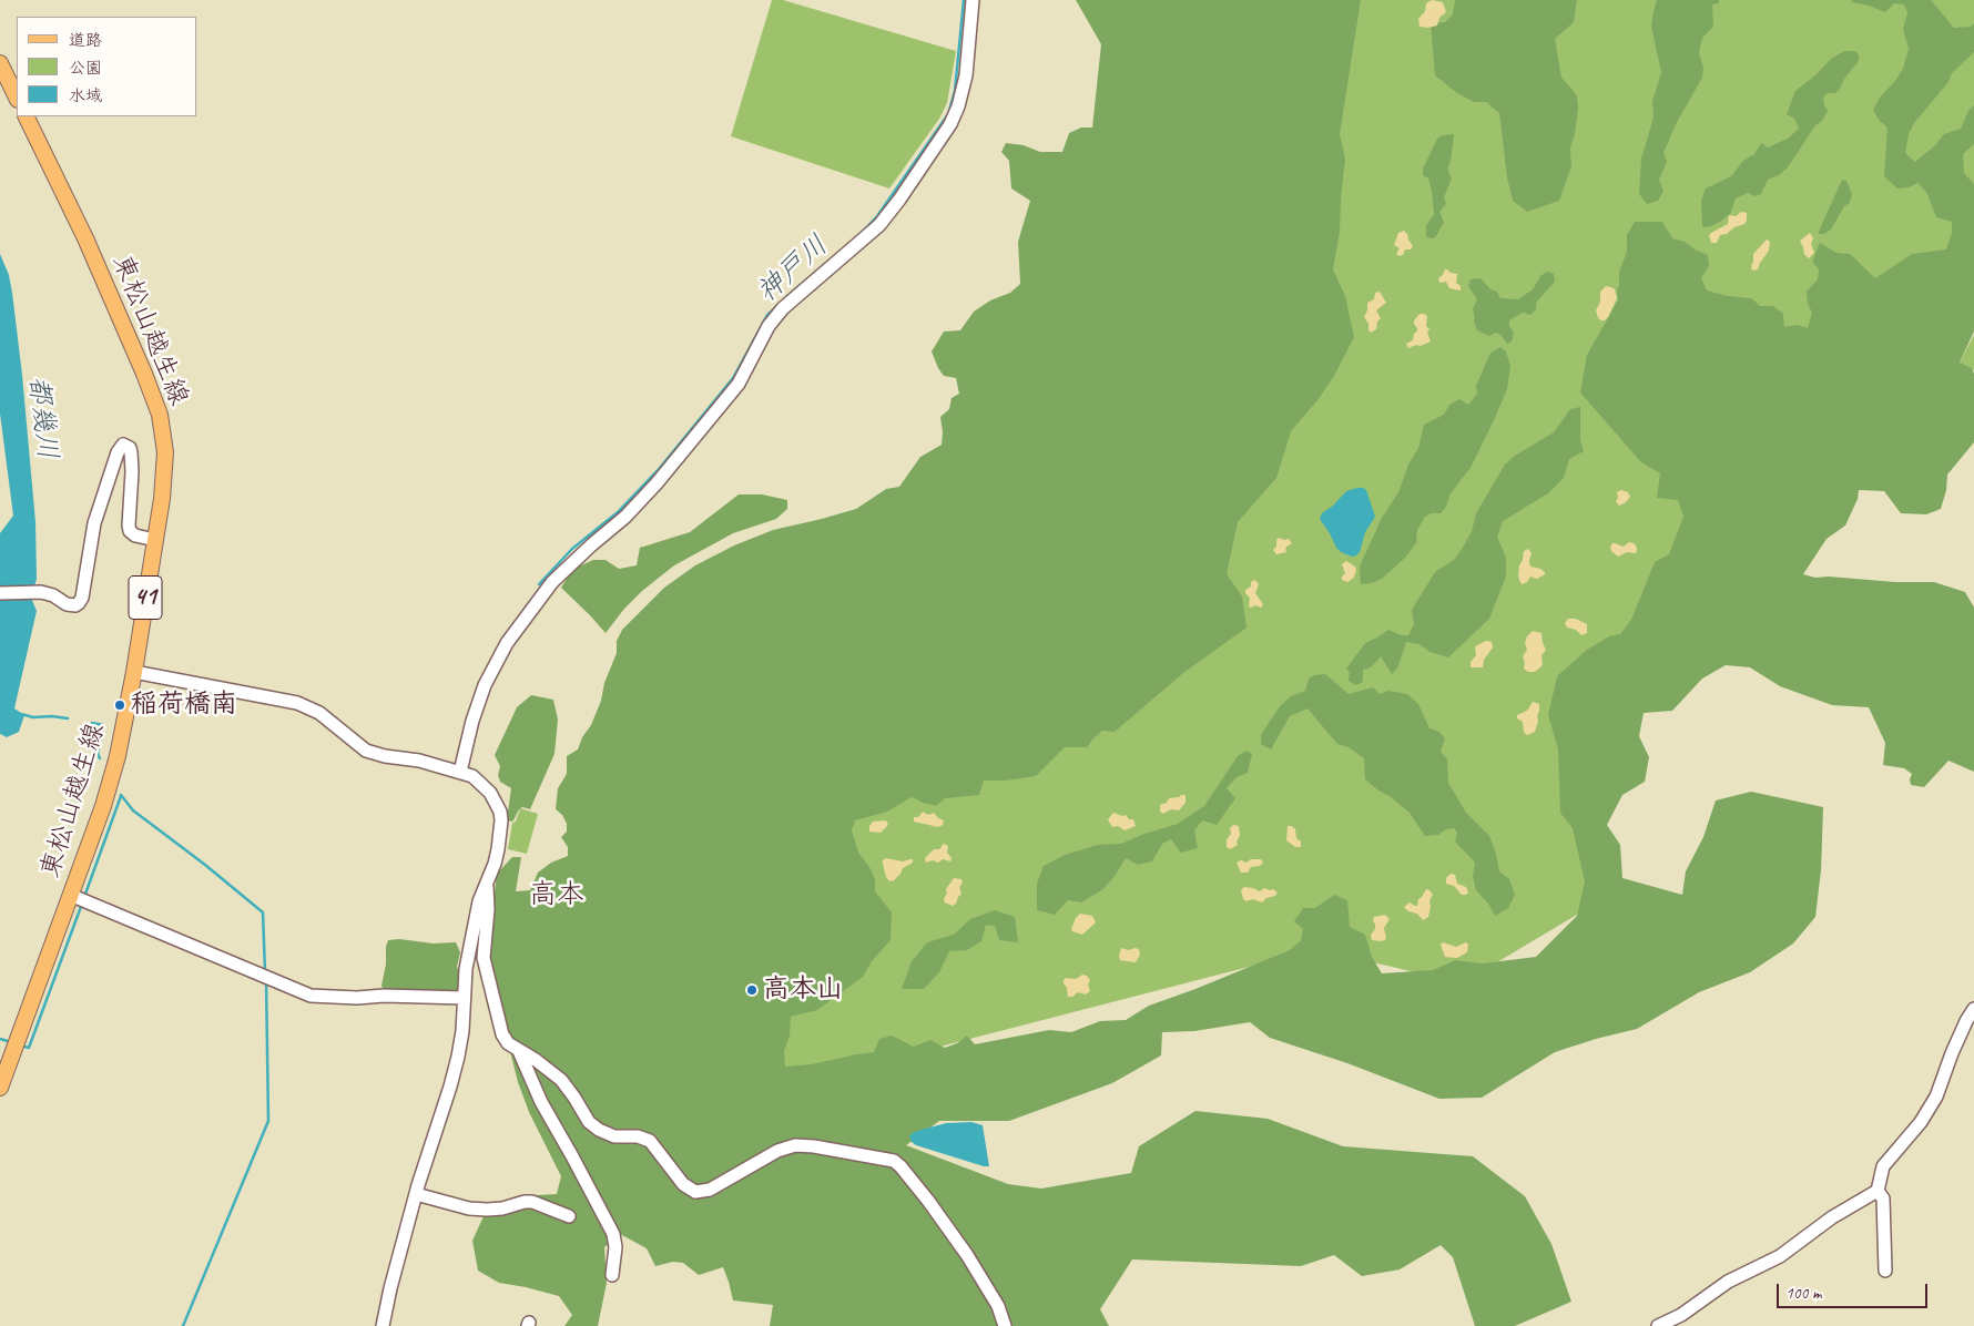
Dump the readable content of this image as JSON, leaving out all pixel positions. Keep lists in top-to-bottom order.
{
  "streets": {
    "main road": ["東松山越生線", "41"]
  },
  "districts": ["高本"],
  "water": ["神戸川", "都幾川"],
  "places": ["稲荷橋南", "高本山"],
  "legend": ["道路", "公園", "水域"],
  "scale_bar": "100 m"
}
